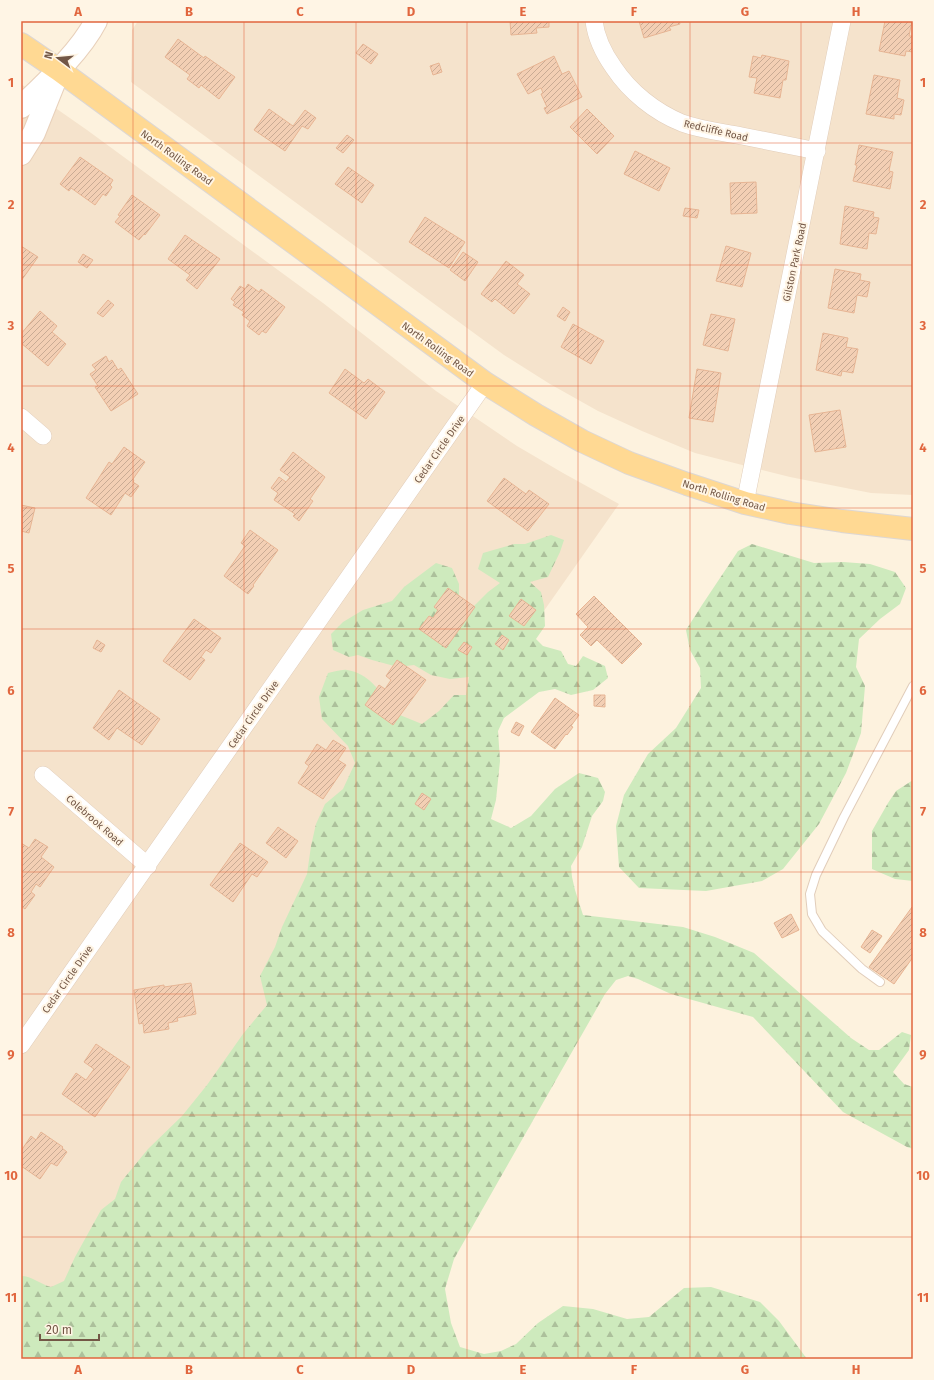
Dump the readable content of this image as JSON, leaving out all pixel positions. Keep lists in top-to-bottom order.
{
  "streets": {
    "main road": ["North Rolling Road"],
    "street": [
      "Redcliffe Road",
      "Gilston Park Road",
      "Cedar Circle Drive",
      "Colebrook Road"
    ]
  },
  "crossings": [
    ["Redcliffe Road", "Gilston Park Road"],
    ["North Rolling Road", "Gilston Park Road"],
    ["North Rolling Road", "Cedar Circle Drive"],
    ["Cedar Circle Drive", "Colebrook Road"]
  ],
  "scale_bar": "20 m",
  "north": "left",
  "grid": {
    "columns": [
      "A",
      "B",
      "C",
      "D",
      "E",
      "F",
      "G",
      "H"
    ],
    "rows": [
      "1",
      "2",
      "3",
      "4",
      "5",
      "6",
      "7",
      "8",
      "9",
      "10",
      "11"
    ]
  }
}
